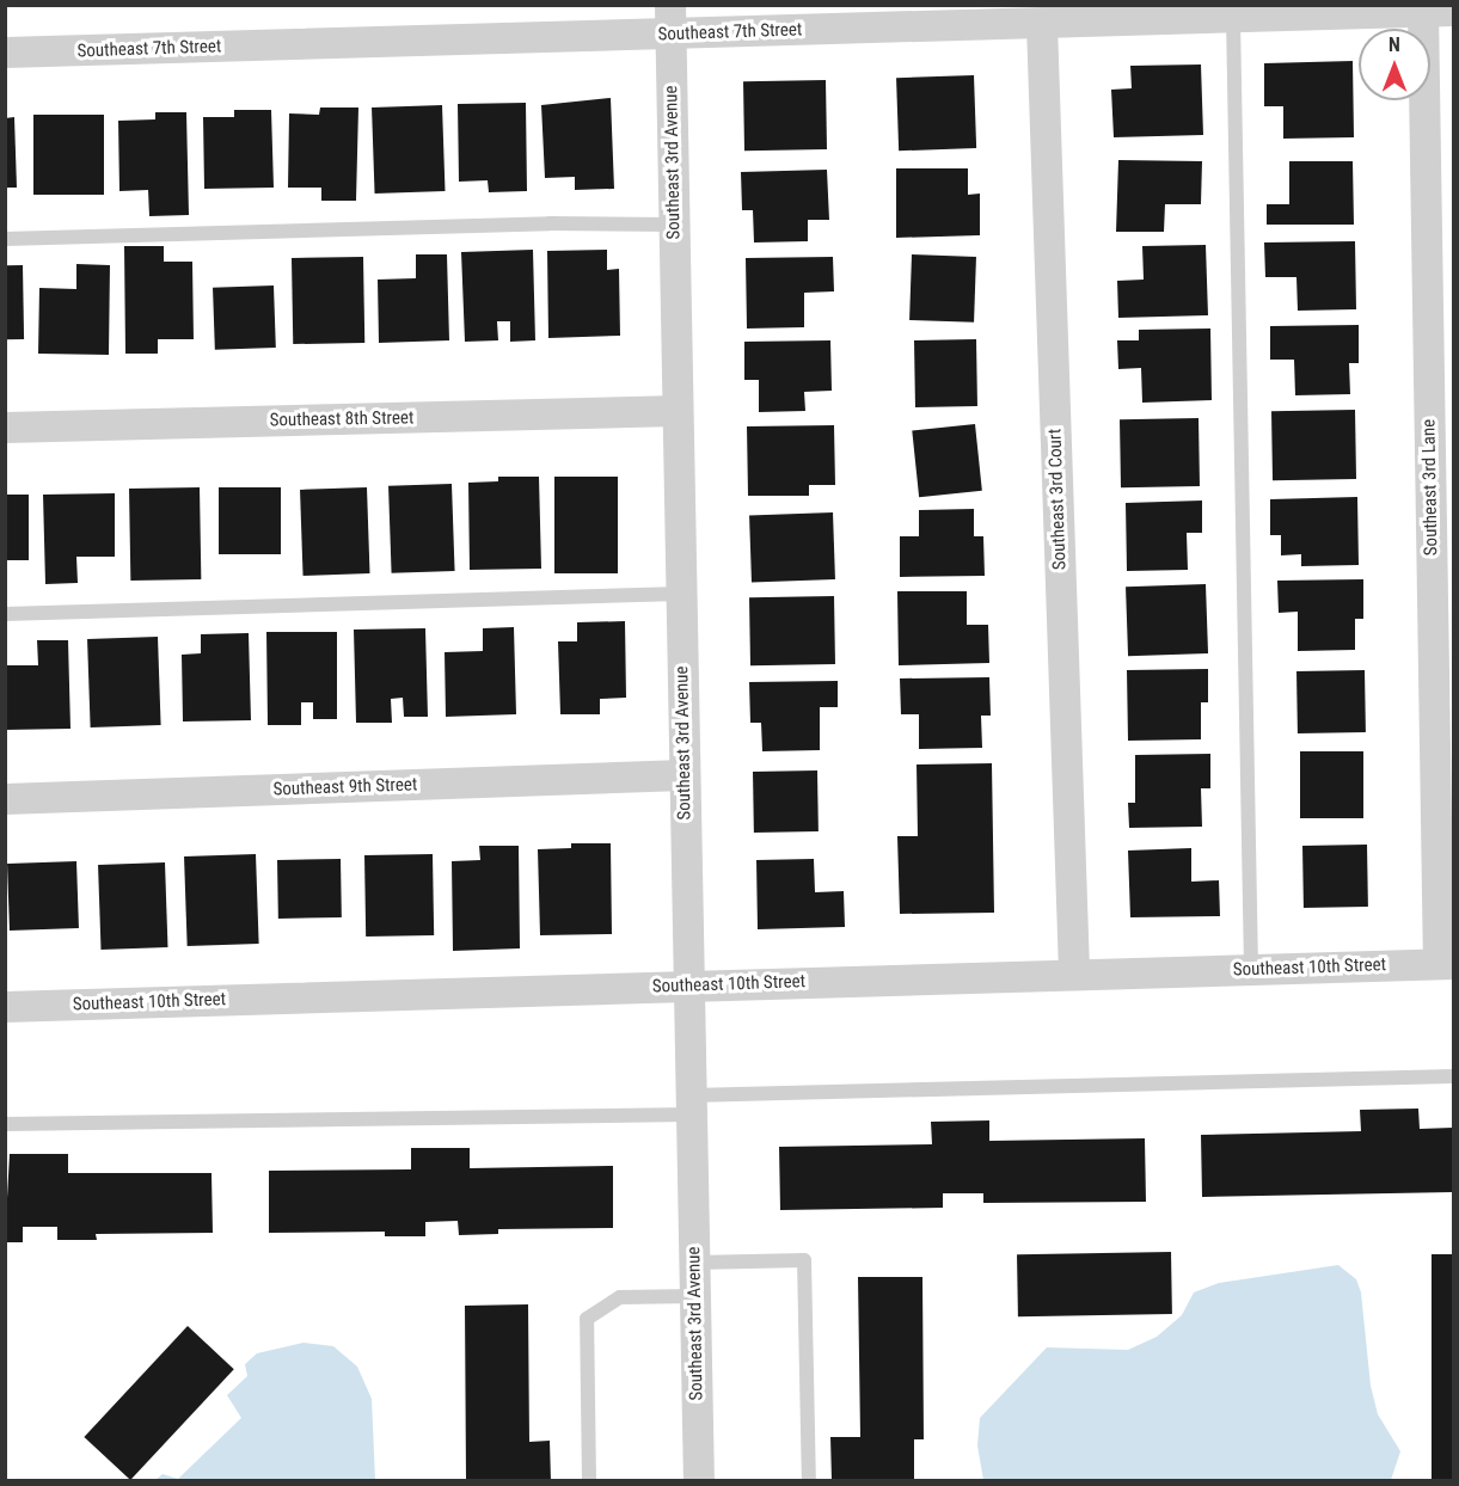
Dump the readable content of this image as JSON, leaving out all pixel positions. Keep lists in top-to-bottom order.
{
  "streets": {
    "street": [
      "Southeast 7th Street",
      "Southeast 3rd Avenue",
      "Southeast 8th Street",
      "Southeast 3rd Lane",
      "Southeast 3rd Court",
      "Southeast 9th Street",
      "Southeast 10th Street"
    ]
  },
  "crossings": [
    ["Southeast 7th Street", "Southeast 3rd Avenue"],
    ["Southeast 7th Street", "Southeast 3rd Lane"],
    ["Southeast 7th Street", "Southeast 3rd Court"],
    ["Southeast 3rd Avenue", "Southeast 8th Street"],
    ["Southeast 3rd Avenue", "Southeast 9th Street"],
    ["Southeast 3rd Avenue", "Southeast 10th Street"],
    ["Southeast 3rd Lane", "Southeast 10th Street"],
    ["Southeast 3rd Court", "Southeast 10th Street"]
  ],
  "north": "top"
}
